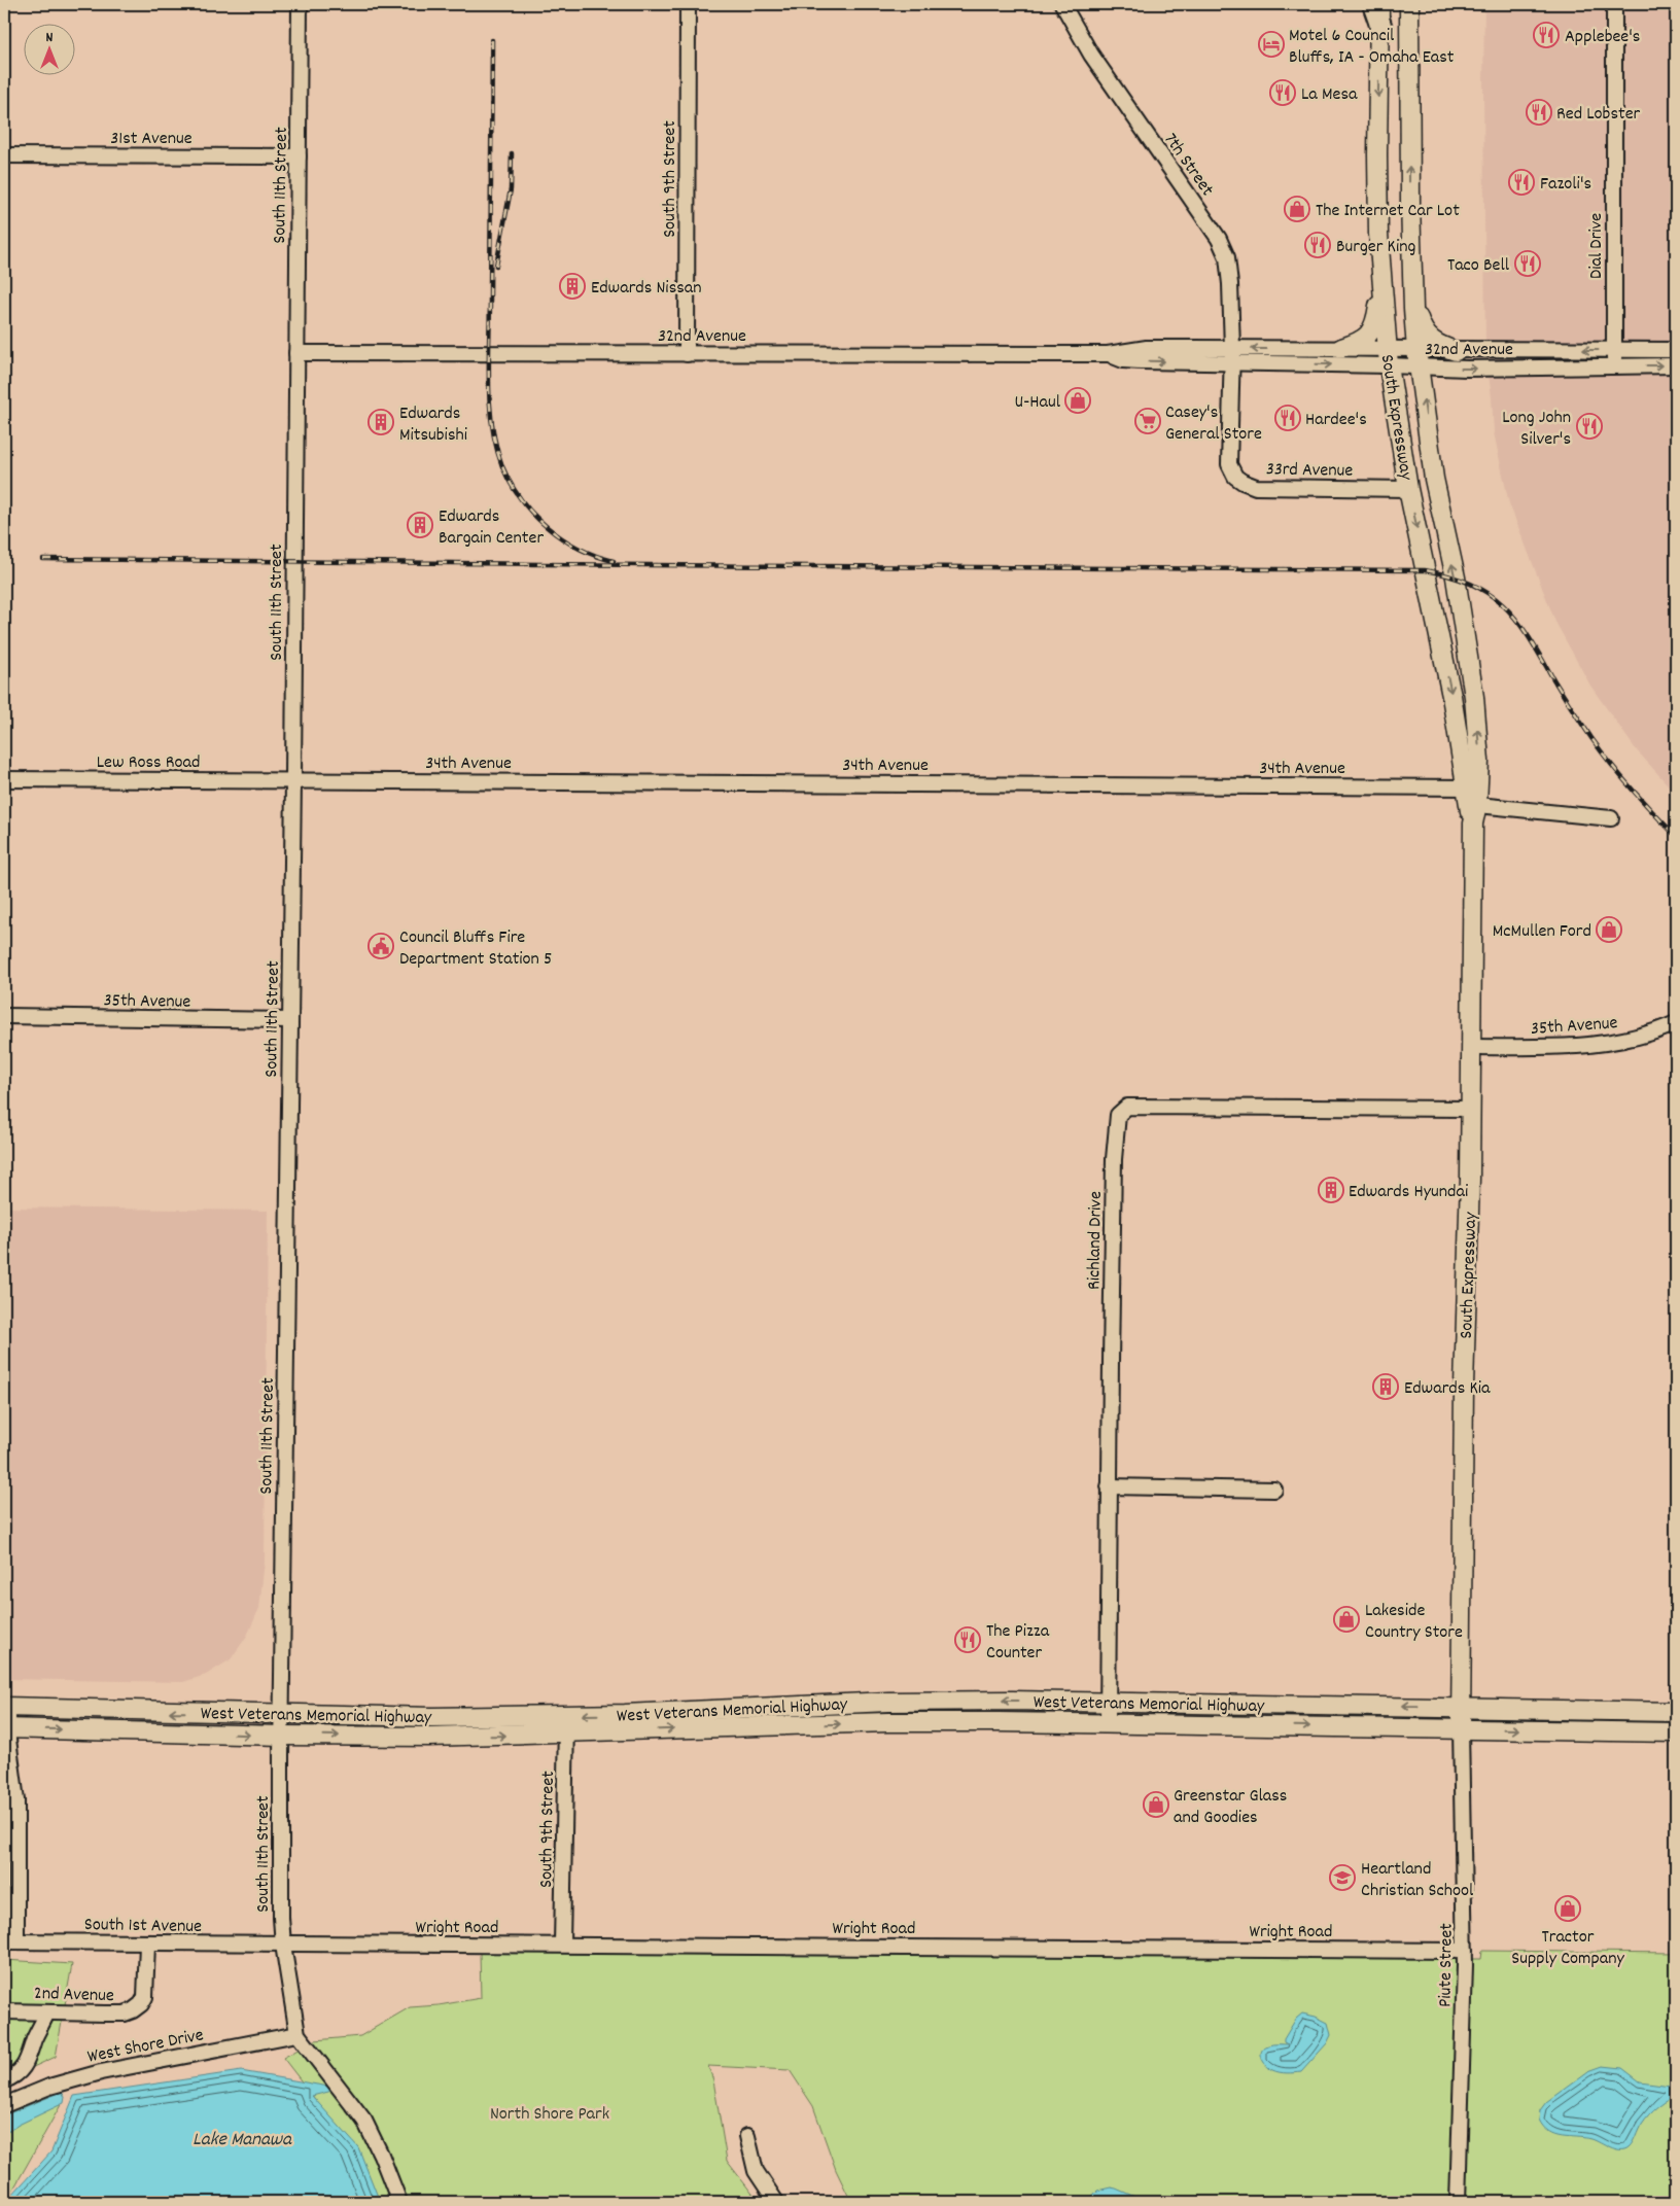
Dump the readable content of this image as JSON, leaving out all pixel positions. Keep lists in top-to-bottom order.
{
  "streets": {
    "main road": ["South Expressway", "West Veterans Memorial Highway"],
    "street": [
      "31st Avenue",
      "7th Street",
      "South 9th Street",
      "South 11th Street",
      "Dial Drive",
      "32nd Avenue",
      "33rd Avenue",
      "Lew Ross Road",
      "34th Avenue",
      "35th Avenue",
      "Richland Drive",
      "South 1st Avenue",
      "Wright Road",
      "Piute Street",
      "2nd Avenue",
      "West Shore Drive"
    ]
  },
  "crossings": [
    ["31st Avenue", "South 11th Street"],
    ["7th Street", "32nd Avenue"],
    ["7th Street", "33rd Avenue"],
    ["South 9th Street", "32nd Avenue"],
    ["South 9th Street", "West Veterans Memorial Highway"],
    ["South 9th Street", "Wright Road"],
    ["South 11th Street", "32nd Avenue"],
    ["South 11th Street", "Lew Ross Road"],
    ["South 11th Street", "34th Avenue"],
    ["South 11th Street", "35th Avenue"],
    ["South 11th Street", "West Veterans Memorial Highway"],
    ["South 11th Street", "South 1st Avenue"],
    ["South 11th Street", "Wright Road"],
    ["South 11th Street", "West Shore Drive"],
    ["Dial Drive", "32nd Avenue"],
    ["32nd Avenue", "South Expressway"],
    ["32nd Avenue", "33rd Avenue"],
    ["South Expressway", "33rd Avenue"],
    ["South Expressway", "34th Avenue"],
    ["South Expressway", "35th Avenue"],
    ["South Expressway", "Richland Drive"],
    ["South Expressway", "West Veterans Memorial Highway"],
    ["South Expressway", "Piute Street"],
    ["Lew Ross Road", "34th Avenue"],
    ["Richland Drive", "West Veterans Memorial Highway"],
    ["West Veterans Memorial Highway", "Piute Street"],
    ["South 1st Avenue", "Wright Road"],
    ["South 1st Avenue", "2nd Avenue"],
    ["Wright Road", "Piute Street"]
  ],
  "water": ["Lake Manawa"],
  "parks": ["North Shore Park"],
  "places": {
    "restaurant": [
      "Applebee's",
      "La Mesa",
      "Red Lobster",
      "Fazoli's",
      "Burger King",
      "Taco Bell",
      "Hardee's",
      "Long John Silver's",
      "The Pizza Counter"
    ],
    "hotel": ["Motel 6 Council Bluffs, IA - Omaha East"],
    "shop": [
      "The Internet Car Lot",
      "U-Haul",
      "McMullen Ford",
      "Lakeside Country Store",
      "Greenstar Glass and Goodies",
      "Tractor Supply Company"
    ],
    "building": [
      "Edwards Nissan",
      "Edwards Mitsubishi",
      "Edwards Bargain Center",
      "Edwards Hyundai",
      "Edwards Kia"
    ],
    "supermarket": ["Casey's General Store"],
    "public building": ["Council Bluffs Fire Department Station 5"],
    "school or university": ["Heartland Christian School"]
  },
  "north": "top"
}
